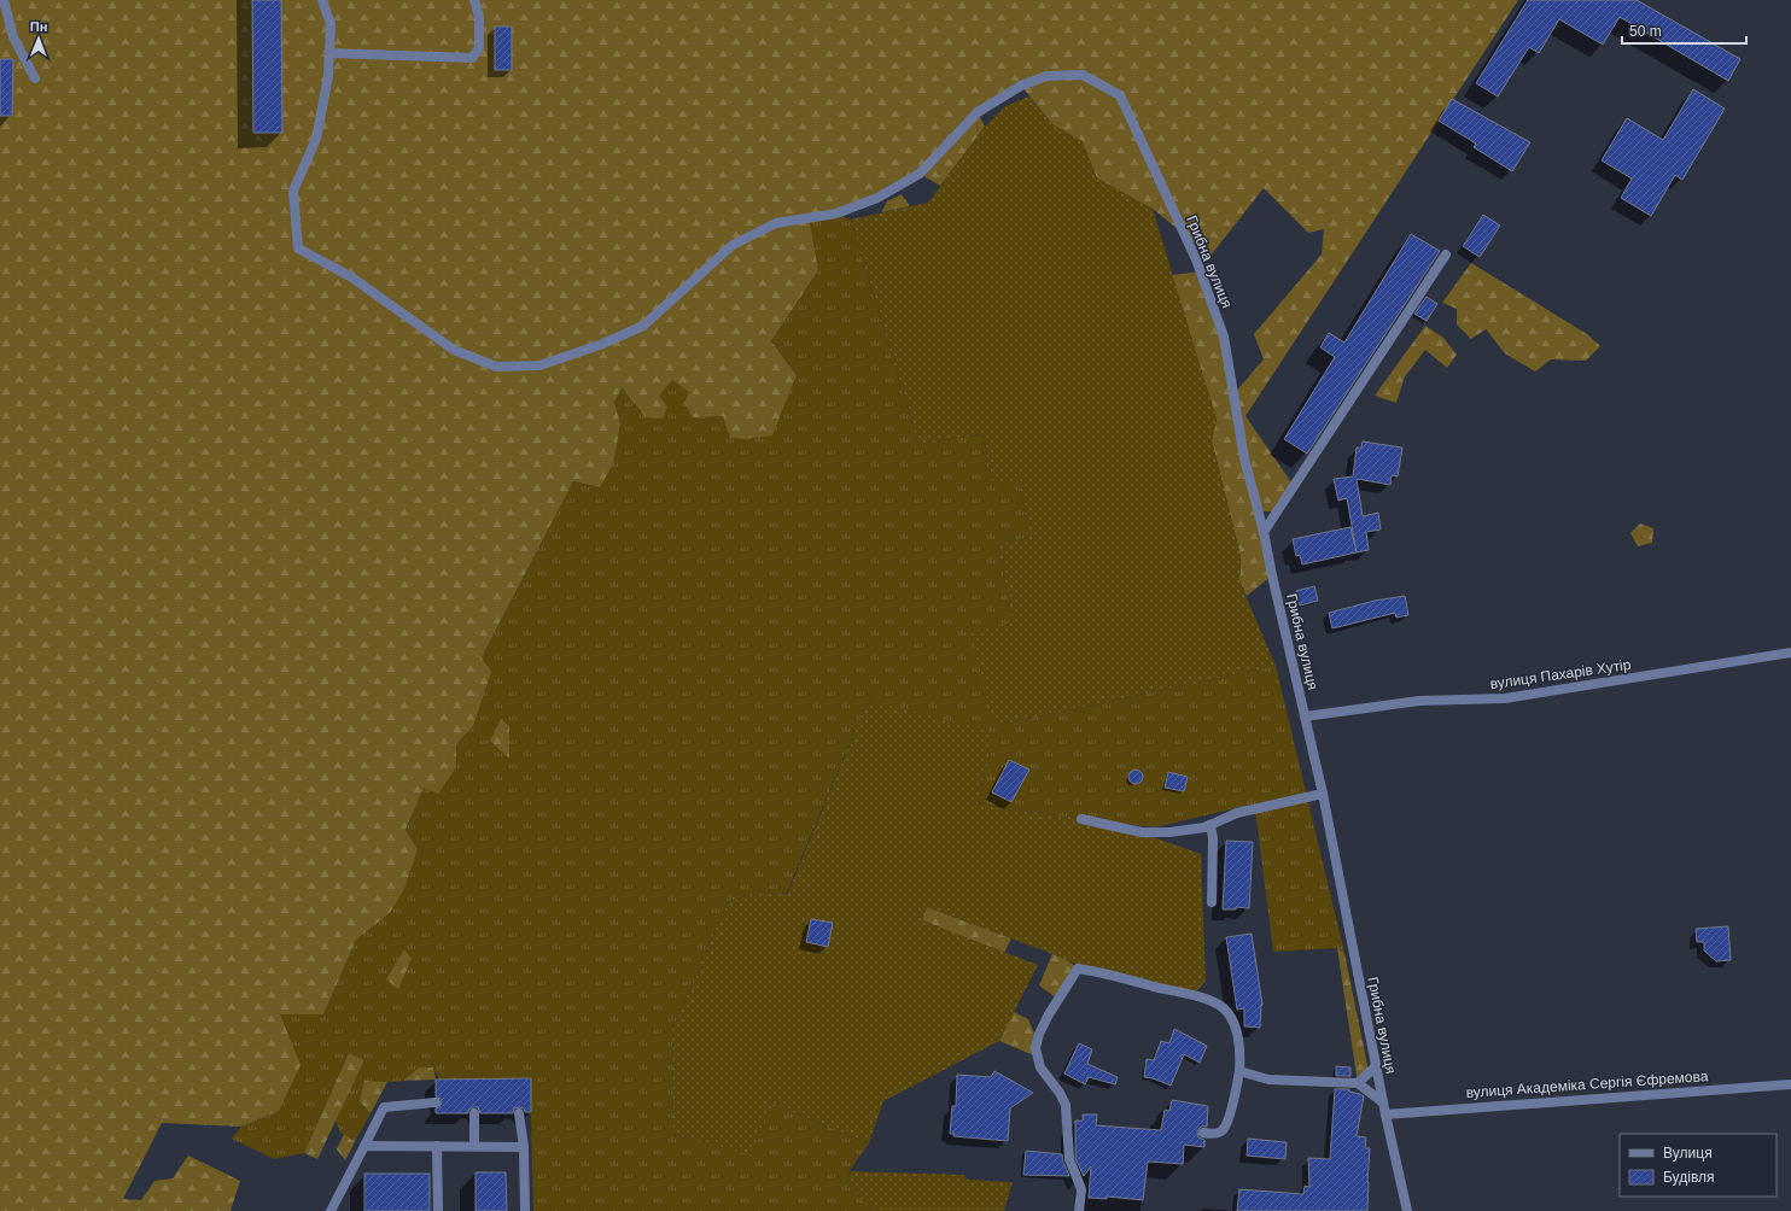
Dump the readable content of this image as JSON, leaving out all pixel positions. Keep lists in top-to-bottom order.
{
  "streets": {
    "street": ["Грибна вулиця", "вулиця Пахарів Хутір", "вулиця Академіка Сергія Єфремова"]
  },
  "crossings": [
    ["Грибна вулиця", "вулиця Пахарів Хутір"],
    ["Грибна вулиця", "вулиця Академіка Сергія Єфремова"]
  ],
  "legend": ["Вулиця", "Будівля"],
  "scale_bar": "50 m",
  "north": "top"
}
